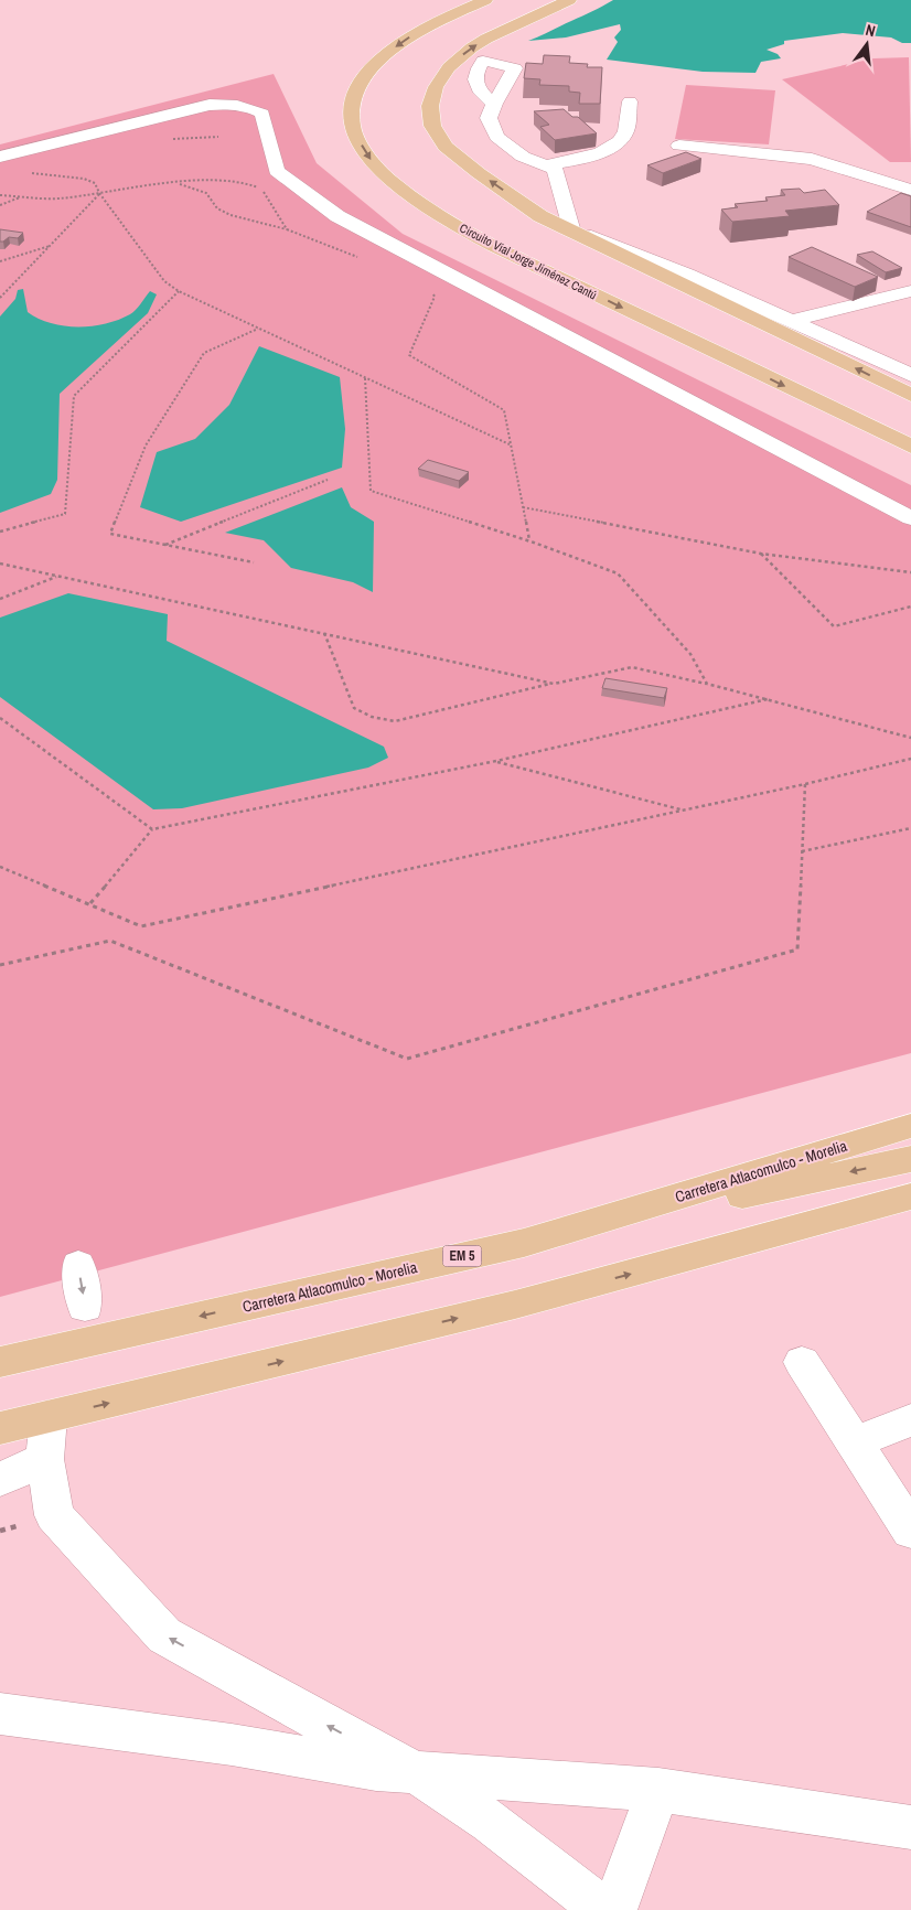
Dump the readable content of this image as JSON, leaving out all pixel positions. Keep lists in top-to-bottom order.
{
  "streets": {
    "main road": ["Circuito Vial Jorge Jiménez Cantú", "Carretera Atlacomulco - Morelia", "EM 5"]
  },
  "north": "top"
}
